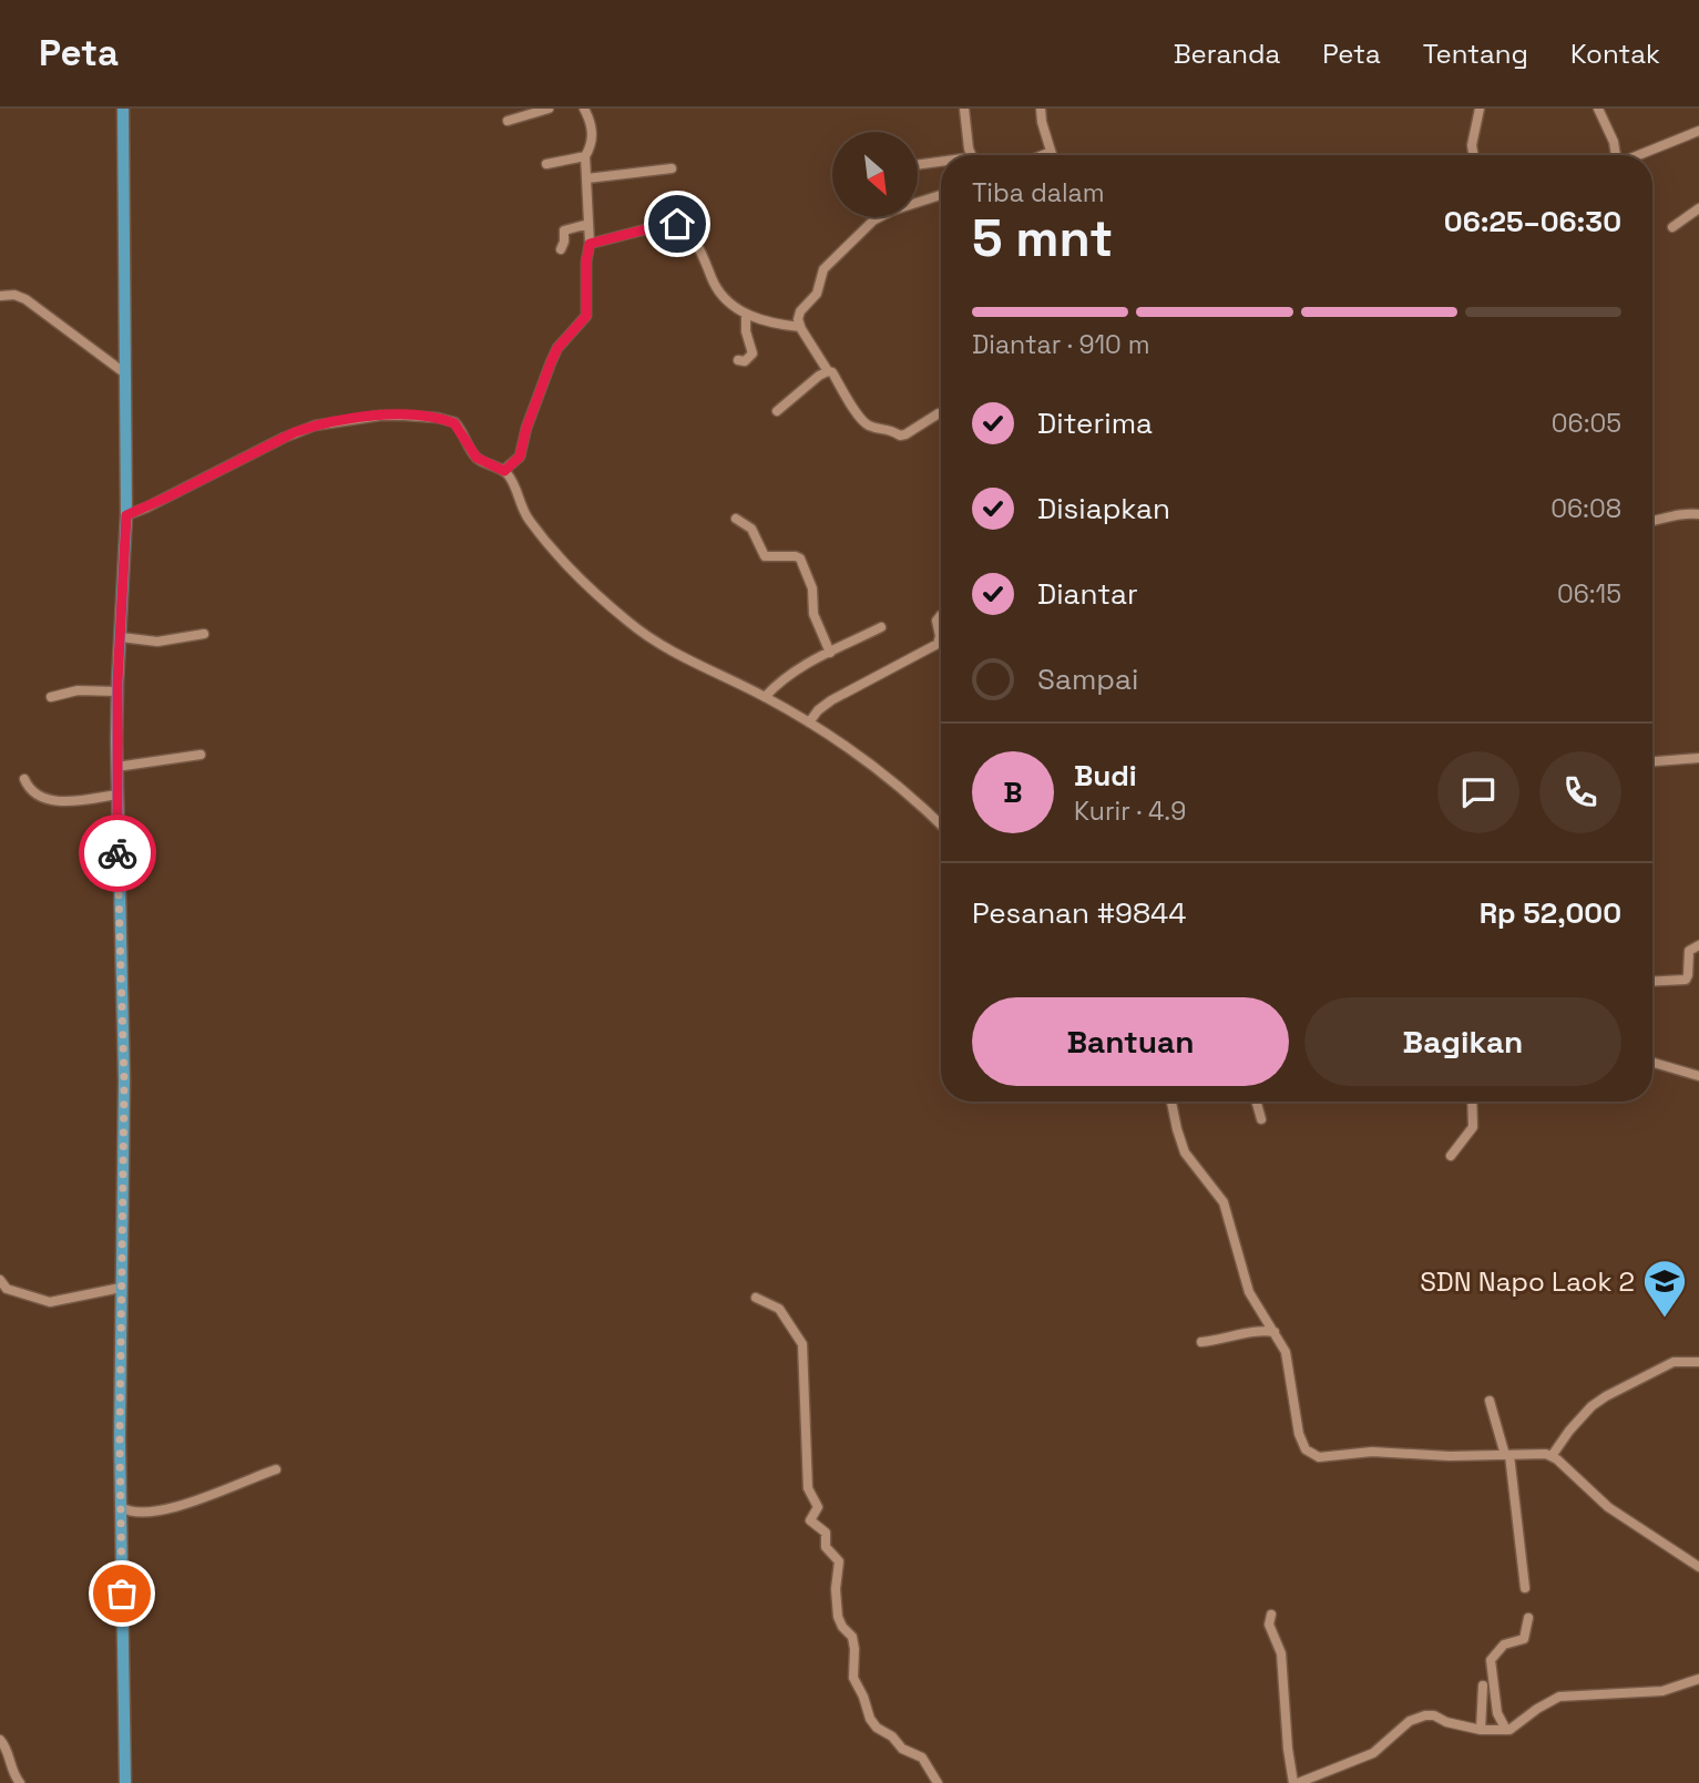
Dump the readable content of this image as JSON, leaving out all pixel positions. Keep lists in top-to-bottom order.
{
  "places": {
    "school or university": ["SDN Napo Laok 2"]
  },
  "north": "bottom right",
  "page": {
    "header": "Peta",
    "nav": [
      "Beranda",
      "Peta",
      "Tentang",
      "Kontak"
    ],
    "heading": ["5 mnt", "Tiba dalam", "06:25–06:30"],
    "panel": [
      "Budi",
      "Kurir · 4.9",
      "Pesanan #9844",
      "Rp 52,000"
    ],
    "bar": "Diantar · 910 m",
    "list": [
      ["Diterima", "06:05"],
      ["Disiapkan", "06:08"],
      ["Diantar", "06:15"],
      "Sampai"
    ],
    "round": "B",
    "buttons": ["Bantuan", "Bagikan"]
  }
}
